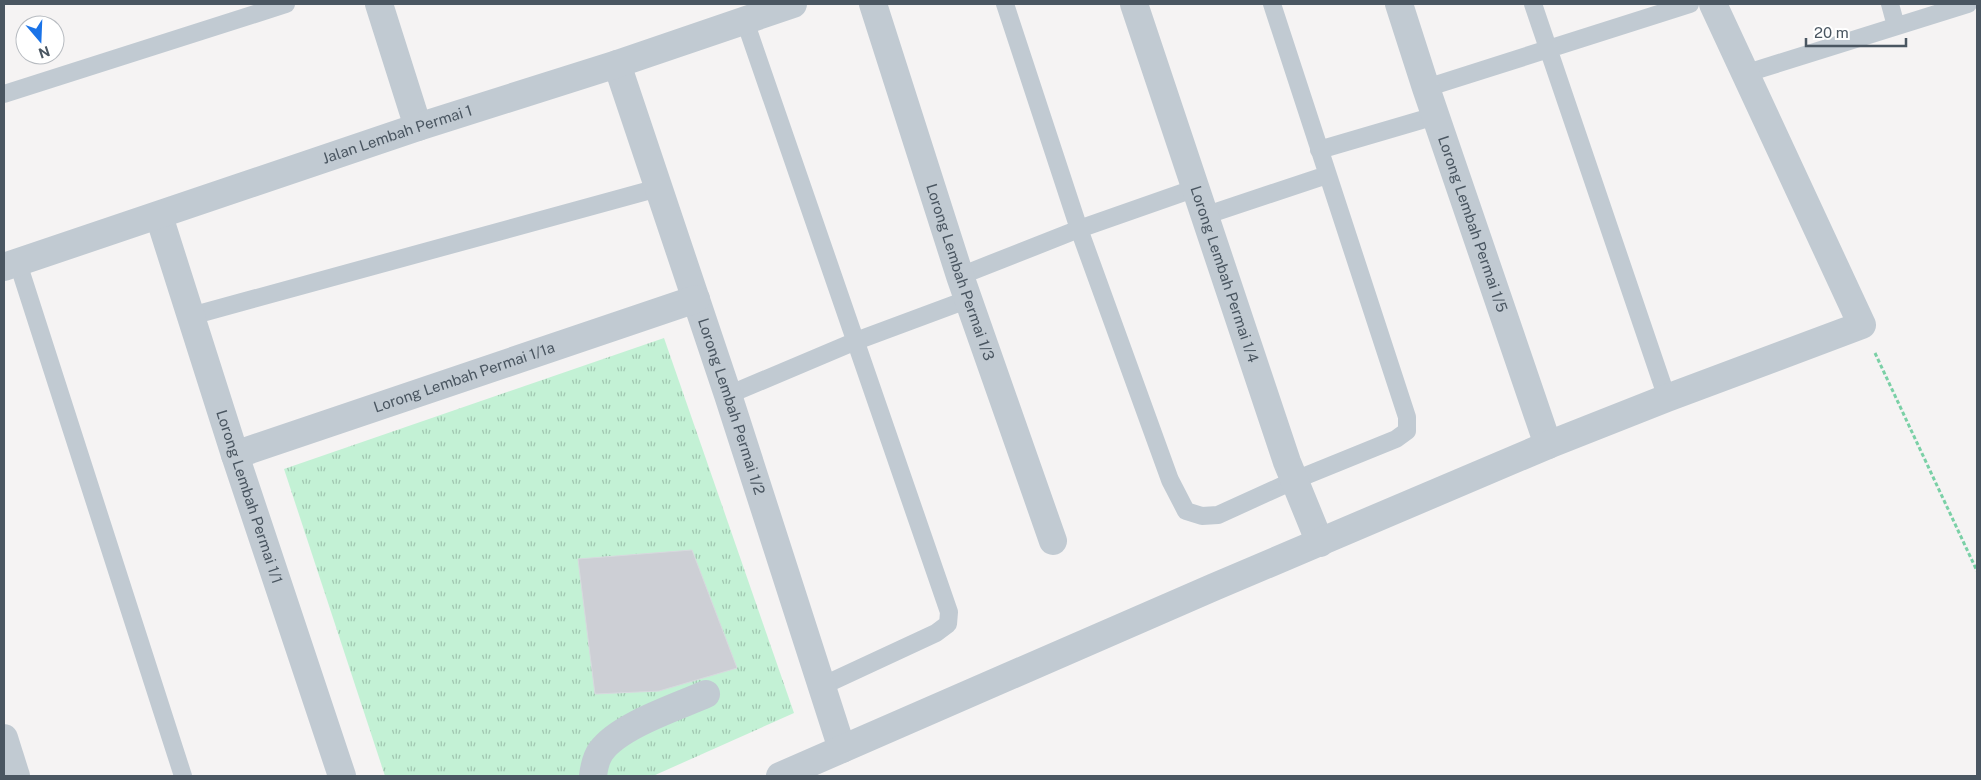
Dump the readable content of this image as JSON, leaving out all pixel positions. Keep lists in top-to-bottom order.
{
  "streets": {
    "street": [
      "Jalan Lembah Permai 1",
      "Lorong Lembah Permai 1/5",
      "Lorong Lembah Permai 1/3",
      "Lorong Lembah Permai 1/4",
      "Lorong Lembah Permai 1/1a",
      "Lorong Lembah Permai 1/2",
      "Lorong Lembah Permai 1/1"
    ]
  },
  "crossings": [
    ["Jalan Lembah Permai 1", "Lorong Lembah Permai 1/2"],
    ["Jalan Lembah Permai 1", "Lorong Lembah Permai 1/1"],
    ["Lorong Lembah Permai 1/1a", "Lorong Lembah Permai 1/2"],
    ["Lorong Lembah Permai 1/1a", "Lorong Lembah Permai 1/1"]
  ],
  "scale_bar": "20 m",
  "north": "bottom"
}
